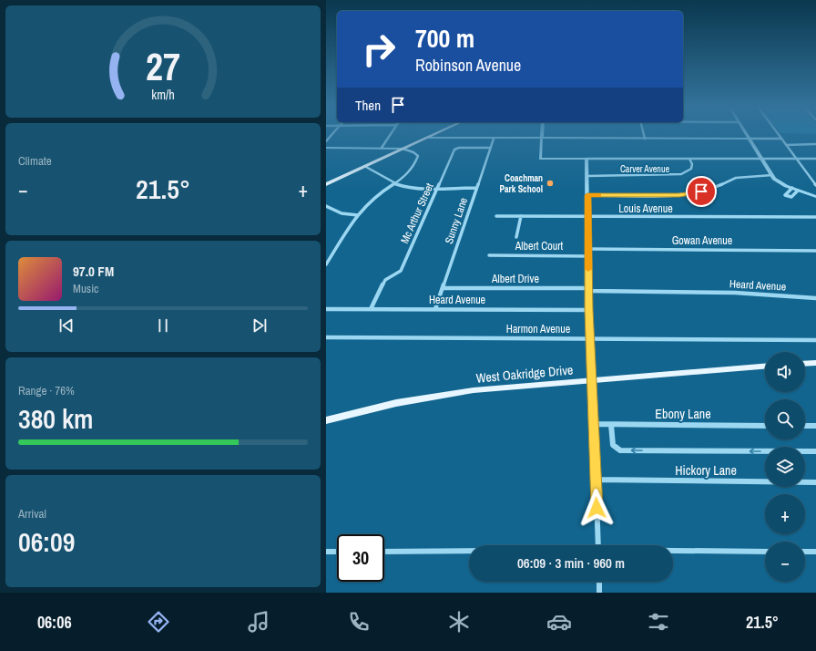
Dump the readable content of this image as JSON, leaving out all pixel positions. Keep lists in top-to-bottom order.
{
  "streets": {
    "main road": ["West Oakridge Drive"],
    "street": [
      "Carver Avenue",
      "Louis Avenue",
      "Mc Arthur Street",
      "Sunny Lane",
      "Gowan Avenue",
      "Albert Court",
      "Albert Drive",
      "Heard Avenue",
      "Harmon Avenue",
      "Ebony Lane",
      "Hickory Lane"
    ]
  },
  "crossings": [
    ["Mc Arthur Street", "Sunny Lane"],
    ["Mc Arthur Street", "Heard Avenue"],
    ["Sunny Lane", "Albert Drive"],
    ["Sunny Lane", "Heard Avenue"],
    ["Albert Drive", "Heard Avenue"]
  ],
  "places": ["Coachman Park School"],
  "page": {
    "turn": ["700 m", "Robinson Avenue"],
    "then": "Then",
    "tile": [
      "Climate",
      ["Range · 76%", "380 km"],
      ["Arrival", "06:09"]
    ],
    "heat": ["−", "21.5°", "+"],
    "song": ["97.0 FM", "Music"],
    "map_buttons": ["+", "−"],
    "limit": "30",
    "trip": "06:09 · 3 min · 960 m",
    "tabs": ["06:06", "21.5°"],
    "gauge": ["27", "km/h"]
  }
}
